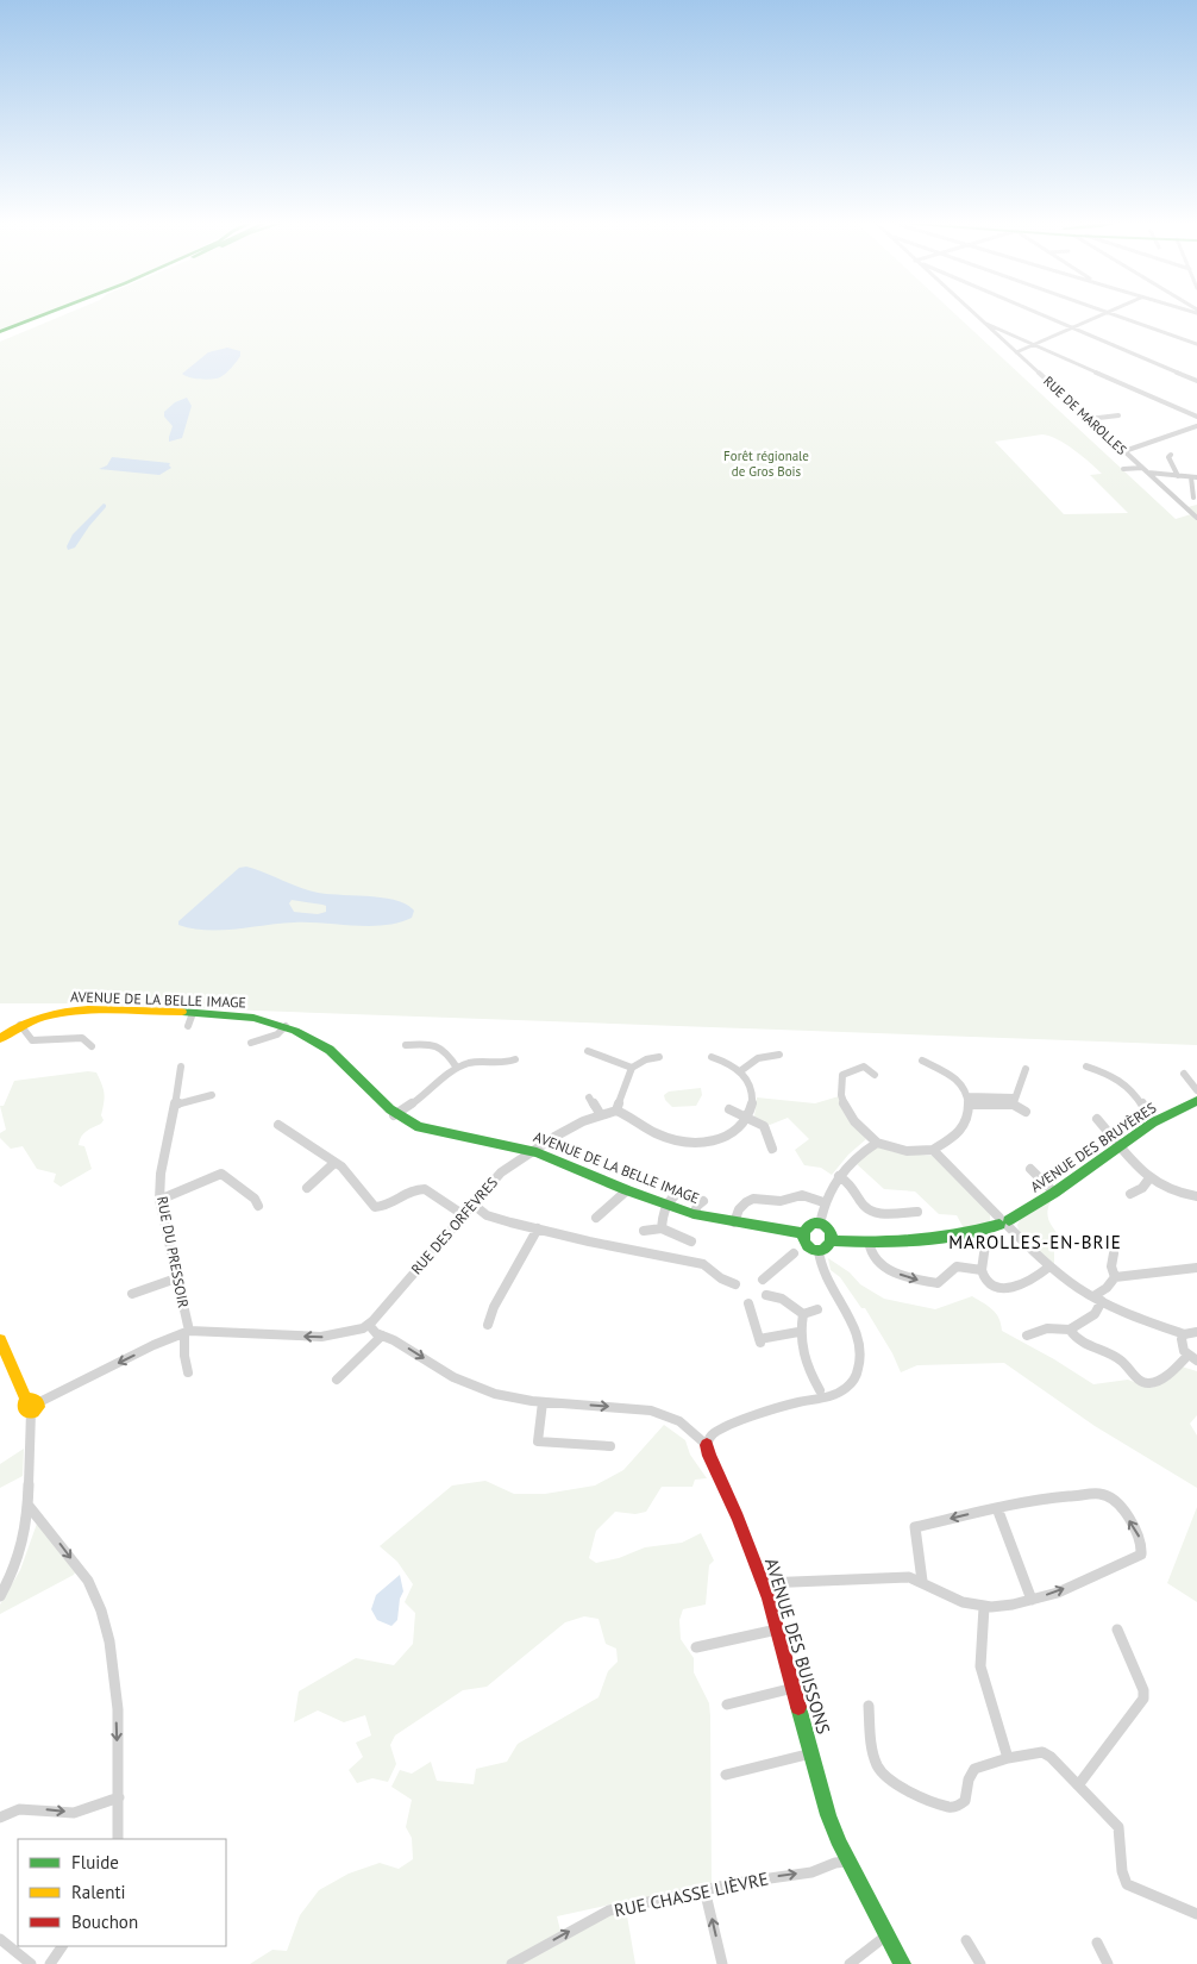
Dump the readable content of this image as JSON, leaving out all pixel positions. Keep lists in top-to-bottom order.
{
  "streets": {
    "main road": ["AVENUE DE LA BELLE IMAGE", "AVENUE DES BRUYÈRES", "AVENUE DES BUISSONS"],
    "street": [
      "RUE DE MAROLLES",
      "RUE DES ORFÈVRES",
      "RUE DU PRESSOIR",
      "RUE CHASSE LIÈVRE"
    ]
  },
  "crossings": [
    ["AVENUE DE LA BELLE IMAGE", "AVENUE DES BRUYÈRES"],
    ["AVENUE DE LA BELLE IMAGE", "RUE DES ORFÈVRES"],
    ["AVENUE DES BUISSONS", "RUE CHASSE LIÈVRE"]
  ],
  "one_way": ["RUE CHASSE LIÈVRE"],
  "districts": ["MAROLLES-EN-BRIE"],
  "parks": ["Forêt régionale de Gros Bois"],
  "legend": ["Fluide", "Ralenti", "Bouchon"]
}
